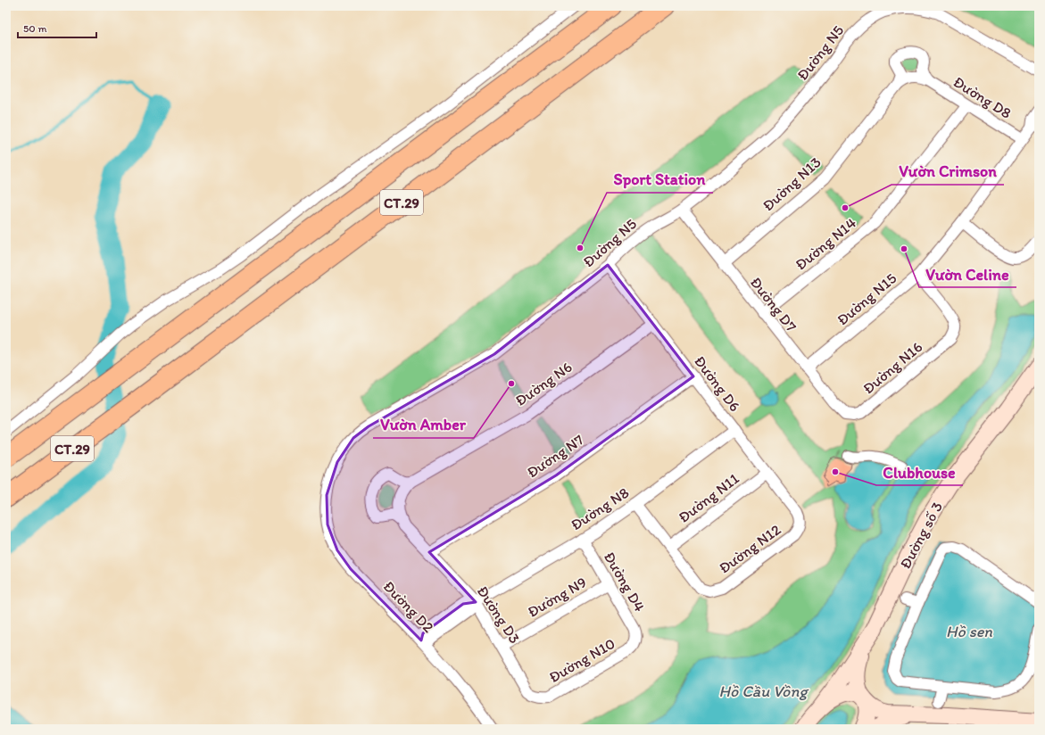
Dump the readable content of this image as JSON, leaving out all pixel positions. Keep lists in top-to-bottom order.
{
  "streets": {
    "highway": ["CT.29"],
    "street": [
      "Đường N5",
      "Đường D8",
      "Đường N13",
      "Đường N14",
      "Đường N15",
      "Đường D7",
      "Đường N16",
      "Đường N6",
      "Đường D6",
      "Đường N7",
      "Đường N11",
      "Đường N8",
      "Đường số 3",
      "Đường N12",
      "Đường D4",
      "Đường N9",
      "Đường D2",
      "Đường D3",
      "Đường N10"
    ]
  },
  "crossings": [
    ["Đường N5", "Đường D7"],
    ["Đường N5", "Đường D6"],
    ["Đường N5", "Đường D2"],
    ["Đường D8", "Đường N13"],
    ["Đường D8", "Đường N14"],
    ["Đường D8", "Đường N15"],
    ["Đường N13", "Đường D7"],
    ["Đường N14", "Đường D7"],
    ["Đường N15", "Đường D7"],
    ["Đường N15", "Đường N16"],
    ["Đường D7", "Đường N16"],
    ["Đường N6", "Đường D6"],
    ["Đường N6", "Đường D3"],
    ["Đường D6", "Đường N7"],
    ["Đường D6", "Đường N11"],
    ["Đường D6", "Đường N8"],
    ["Đường D6", "Đường N12"],
    ["Đường N7", "Đường D3"],
    ["Đường N11", "Đường N12"],
    ["Đường N8", "Đường D4"],
    ["Đường N8", "Đường D2"],
    ["Đường N8", "Đường D3"],
    ["Đường D4", "Đường N9"],
    ["Đường D4", "Đường N10"],
    ["Đường N9", "Đường D3"],
    ["Đường D3", "Đường N10"]
  ],
  "water": ["Hồ sen", "Hồ Cầu Vồng"],
  "places": [
    "Vườn Crimson",
    "Sport Station",
    "Vườn Celine",
    "Vườn Amber",
    "Clubhouse"
  ],
  "scale_bar": "50 m"
}
